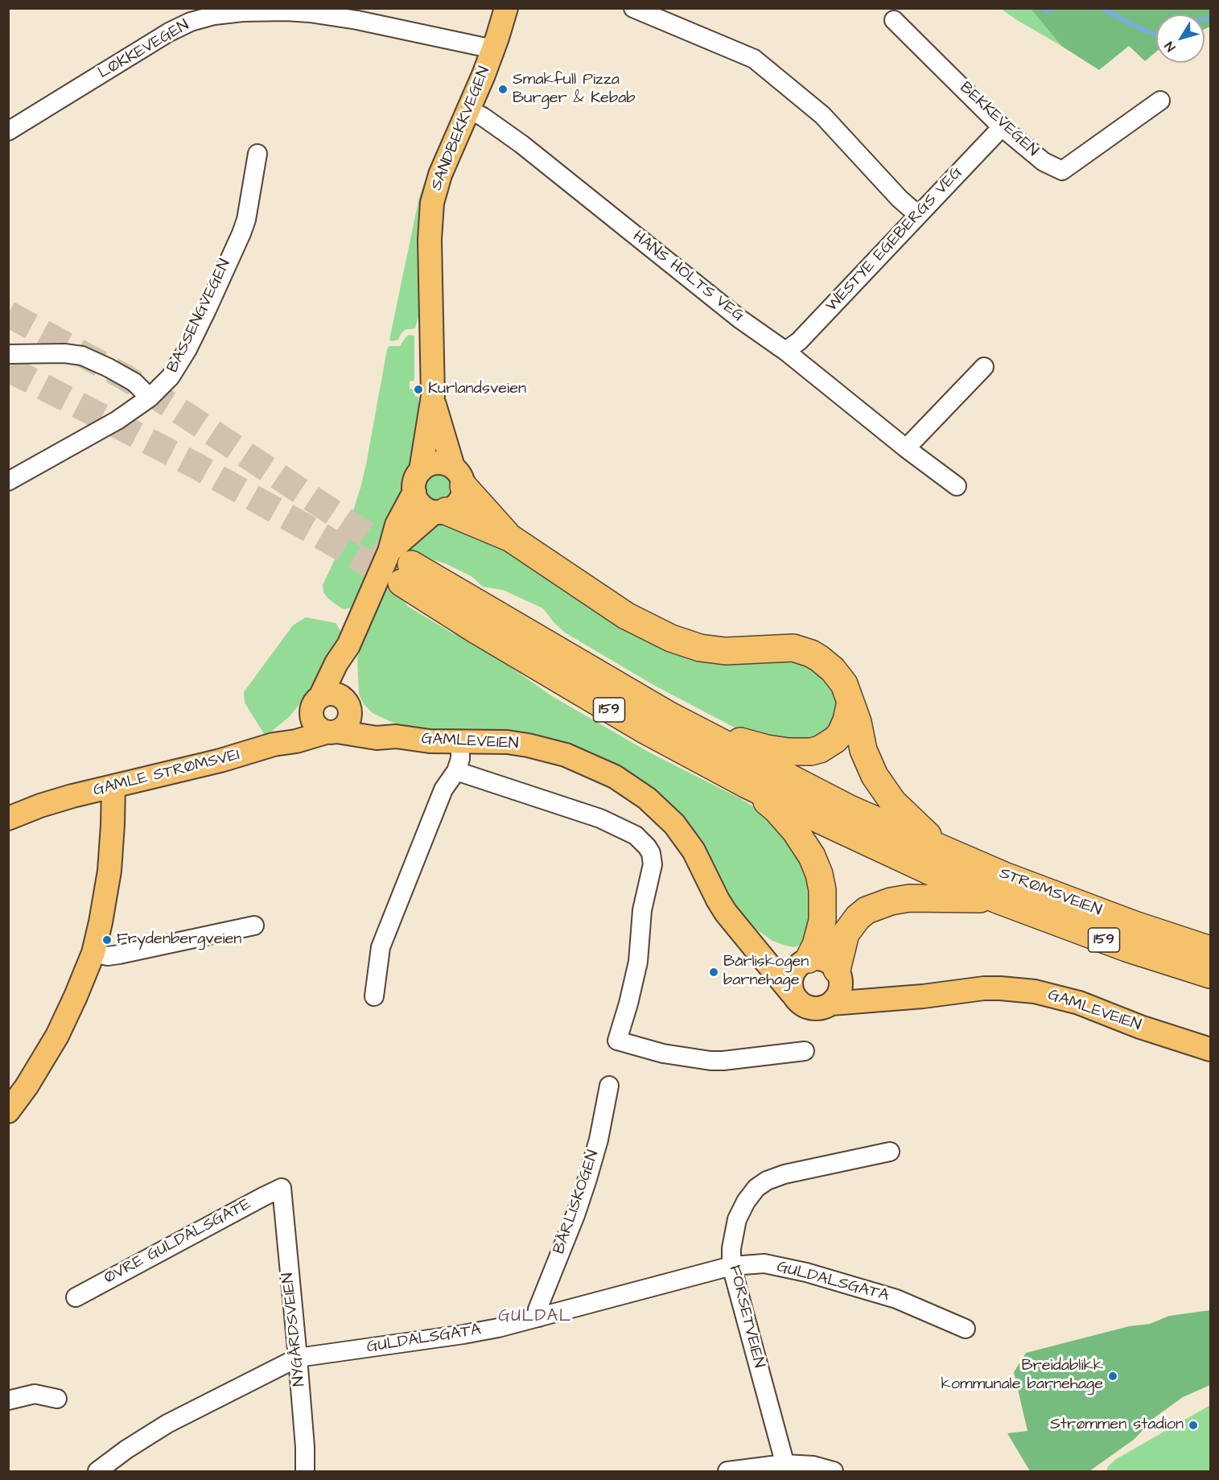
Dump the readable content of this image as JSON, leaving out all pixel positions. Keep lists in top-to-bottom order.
{
  "streets": {
    "highway": ["159", "STRØMSVEIEN"],
    "main road": ["SANDBEKKVEGEN", "GAMLEVEIEN", "GAMLE STRØMSVEI"],
    "street": [
      "LØKKEVEGEN",
      "BEKKEVEGEN",
      "WESTYE EGEBERGS VEG",
      "HANS HOLTS VEG",
      "BASSENGVEGEN",
      "BÅRLISKOGEN",
      "ØVRE GULDALSGATE",
      "GULDALSGATA",
      "FORSETVEIEN",
      "NYGÅRDSVEIEN"
    ]
  },
  "crossings": [
    ["LØKKEVEGEN", "SANDBEKKVEGEN"],
    ["BEKKEVEGEN", "WESTYE EGEBERGS VEG"],
    ["SANDBEKKVEGEN", "HANS HOLTS VEG"],
    ["WESTYE EGEBERGS VEG", "HANS HOLTS VEG"],
    ["159", "STRØMSVEIEN"],
    ["GAMLEVEIEN", "GAMLE STRØMSVEI"],
    ["BÅRLISKOGEN", "GULDALSGATA"],
    ["ØVRE GULDALSGATE", "NYGÅRDSVEIEN"],
    ["GULDALSGATA", "FORSETVEIEN"],
    ["GULDALSGATA", "NYGÅRDSVEIEN"]
  ],
  "districts": ["GULDAL"],
  "places": [
    "Smakfull Pizza Burger & Kebab",
    "Kurlandsveien",
    "Frydenbergveien",
    "Bårliskogen barnehage",
    "Breidablikk kommunale barnehage",
    "Strømmen stadion"
  ],
  "north": "bottom left"
}
